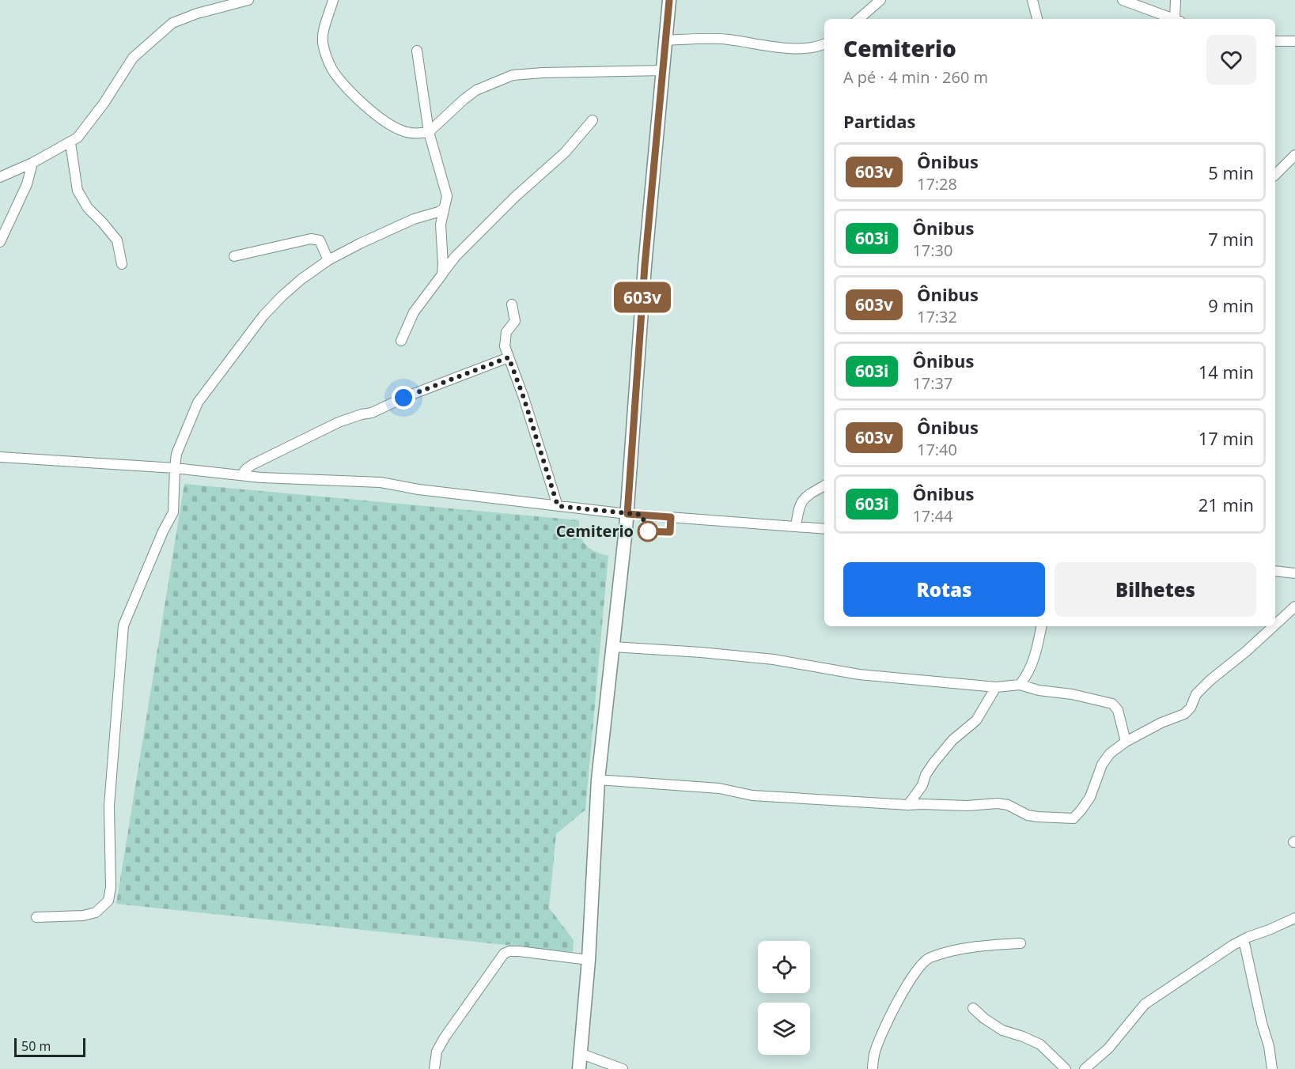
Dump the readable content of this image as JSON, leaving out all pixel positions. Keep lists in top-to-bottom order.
{
  "places": ["Cemiterio"],
  "lines": ["bus line 603v"],
  "scale_bar": "50 m",
  "page": {
    "on_map": "603v",
    "heading": [
      ["Cemiterio", "A pé · 4 min · 260 m"],
      "Partidas"
    ],
    "list": [
      {
        "mark": "603v",
        "name": "Ônibus",
        "note": "17:28",
        "value": "5 min"
      },
      {
        "mark": "603i",
        "name": "Ônibus",
        "note": "17:30",
        "value": "7 min"
      },
      {
        "mark": "603v",
        "name": "Ônibus",
        "note": "17:32",
        "value": "9 min"
      },
      {
        "mark": "603i",
        "name": "Ônibus",
        "note": "17:37",
        "value": "14 min"
      },
      {
        "mark": "603v",
        "name": "Ônibus",
        "note": "17:40",
        "value": "17 min"
      },
      {
        "mark": "603i",
        "name": "Ônibus",
        "note": "17:44",
        "value": "21 min"
      }
    ],
    "buttons": ["Rotas", "Bilhetes"],
    "scale": "50 m"
  }
}
